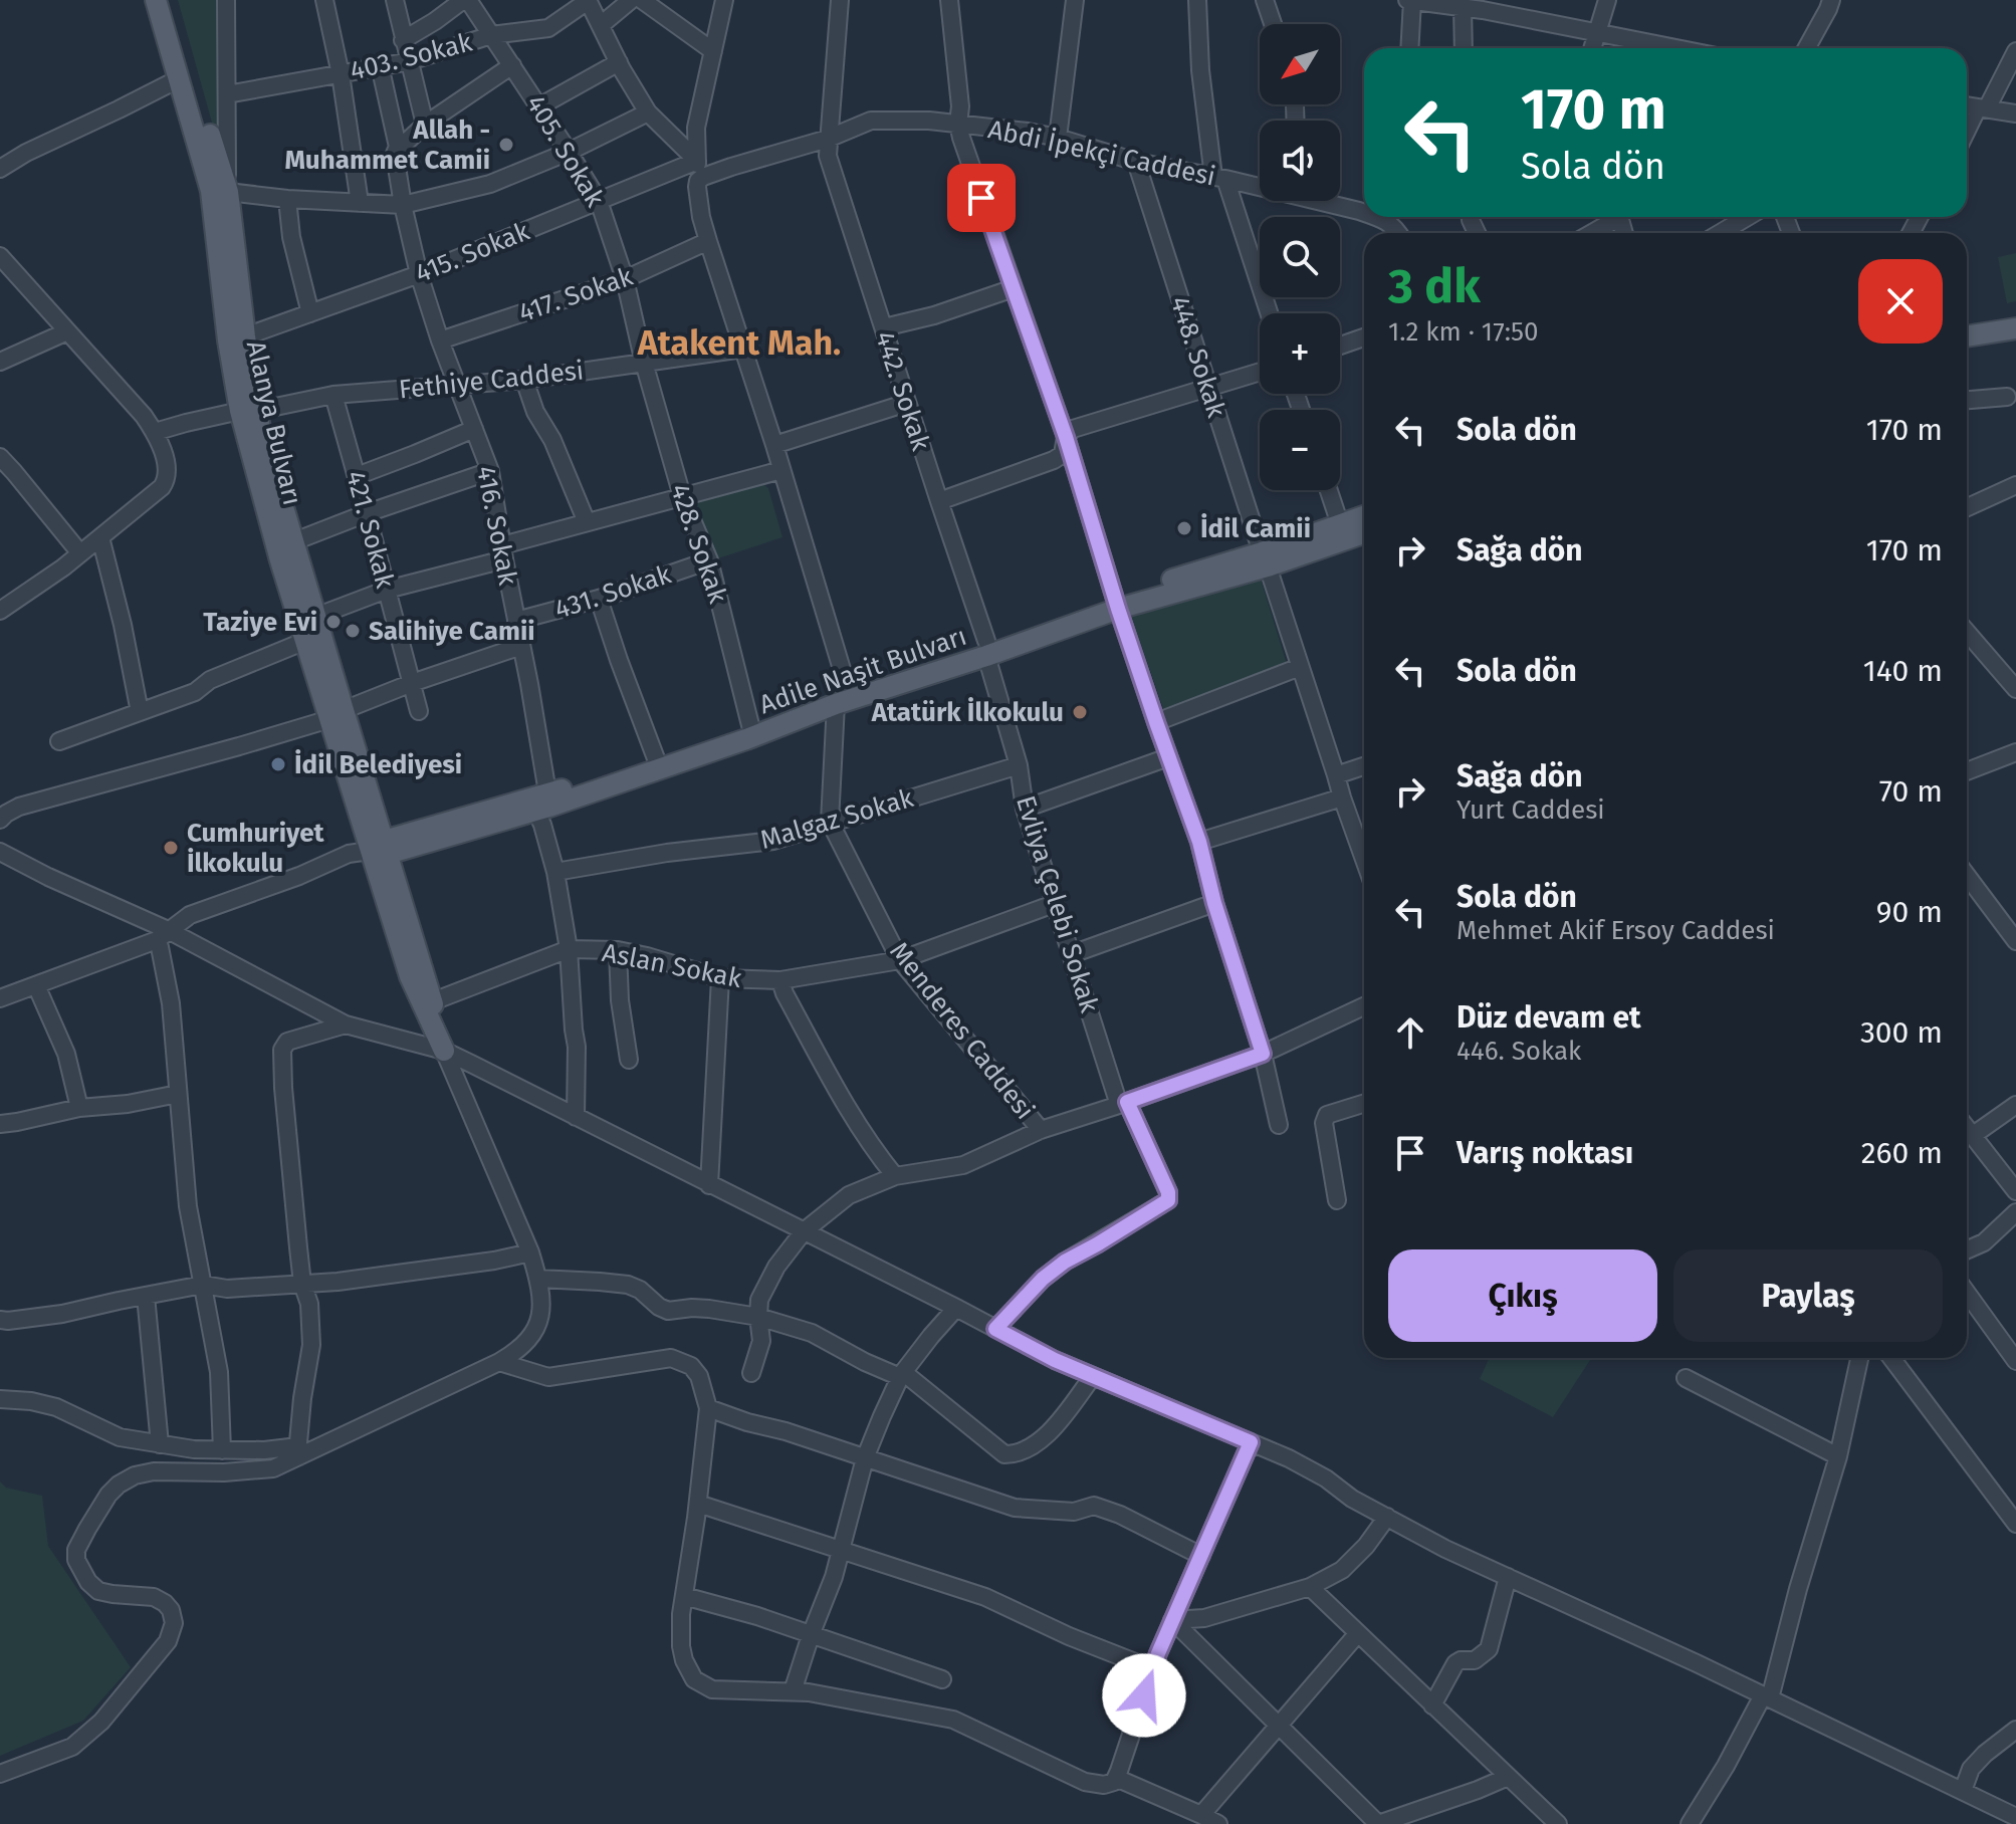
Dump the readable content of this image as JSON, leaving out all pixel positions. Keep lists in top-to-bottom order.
{
  "streets": {
    "main road": ["Alanya Bulvarı", "Adile Naşit Bulvarı"],
    "street": [
      "403. Sokak",
      "405. Sokak",
      "Abdi İpekçi Caddesi",
      "415. Sokak",
      "417. Sokak",
      "448. Sokak",
      "Fethiye Caddesi",
      "442. Sokak",
      "416. Sokak",
      "421. Sokak",
      "428. Sokak",
      "431. Sokak",
      "Malgaz Sokak",
      "Evliya Çelebi Sokak",
      "Aslan Sokak",
      "Menderes Caddesi"
    ]
  },
  "crossings": [
    ["403. Sokak", "405. Sokak"],
    ["403. Sokak", "416. Sokak"],
    ["405. Sokak", "415. Sokak"],
    ["405. Sokak", "417. Sokak"],
    ["405. Sokak", "Fethiye Caddesi"],
    ["405. Sokak", "428. Sokak"],
    ["Abdi İpekçi Caddesi", "448. Sokak"],
    ["Abdi İpekçi Caddesi", "442. Sokak"],
    ["415. Sokak", "Alanya Bulvarı"],
    ["415. Sokak", "416. Sokak"],
    ["417. Sokak", "416. Sokak"],
    ["448. Sokak", "Adile Naşit Bulvarı"],
    ["Fethiye Caddesi", "Alanya Bulvarı"],
    ["Fethiye Caddesi", "416. Sokak"],
    ["Fethiye Caddesi", "421. Sokak"],
    ["Fethiye Caddesi", "428. Sokak"],
    ["442. Sokak", "Adile Naşit Bulvarı"],
    ["442. Sokak", "Evliya Çelebi Sokak"],
    ["Alanya Bulvarı", "Adile Naşit Bulvarı"],
    ["416. Sokak", "431. Sokak"],
    ["416. Sokak", "Adile Naşit Bulvarı"],
    ["416. Sokak", "Malgaz Sokak"],
    ["416. Sokak", "Aslan Sokak"],
    ["428. Sokak", "431. Sokak"],
    ["428. Sokak", "Adile Naşit Bulvarı"],
    ["Adile Naşit Bulvarı", "Evliya Çelebi Sokak"],
    ["Adile Naşit Bulvarı", "Menderes Caddesi"],
    ["Malgaz Sokak", "Evliya Çelebi Sokak"],
    ["Malgaz Sokak", "Menderes Caddesi"],
    ["Evliya Çelebi Sokak", "Aslan Sokak"],
    ["Aslan Sokak", "Menderes Caddesi"]
  ],
  "districts": ["Atakent Mah."],
  "places": [
    "Allah - Muhammet Camii",
    "İdil Camii",
    "Taziye Evi",
    "Salihiye Camii",
    "Atatürk İlkokulu",
    "İdil Belediyesi",
    "Cumhuriyet İlkokulu"
  ],
  "north": "bottom left",
  "page": {
    "map_buttons": ["+", "−"],
    "turn": ["170 m", "Sola dön"],
    "heading": ["3 dk", "1.2 km · 17:50"],
    "list": [
      {
        "name": "Sola dön",
        "value": "170 m"
      },
      {
        "name": "Sağa dön",
        "value": "170 m"
      },
      {
        "name": "Sola dön",
        "value": "140 m"
      },
      {
        "name": "Sağa dön",
        "note": "Yurt Caddesi",
        "value": "70 m"
      },
      {
        "name": "Sola dön",
        "note": "Mehmet Akif Ersoy Caddesi",
        "value": "90 m"
      },
      {
        "name": "Düz devam et",
        "note": "446. Sokak",
        "value": "300 m"
      },
      {
        "name": "Varış noktası",
        "value": "260 m"
      }
    ],
    "buttons": ["Çıkış", "Paylaş"]
  }
}
